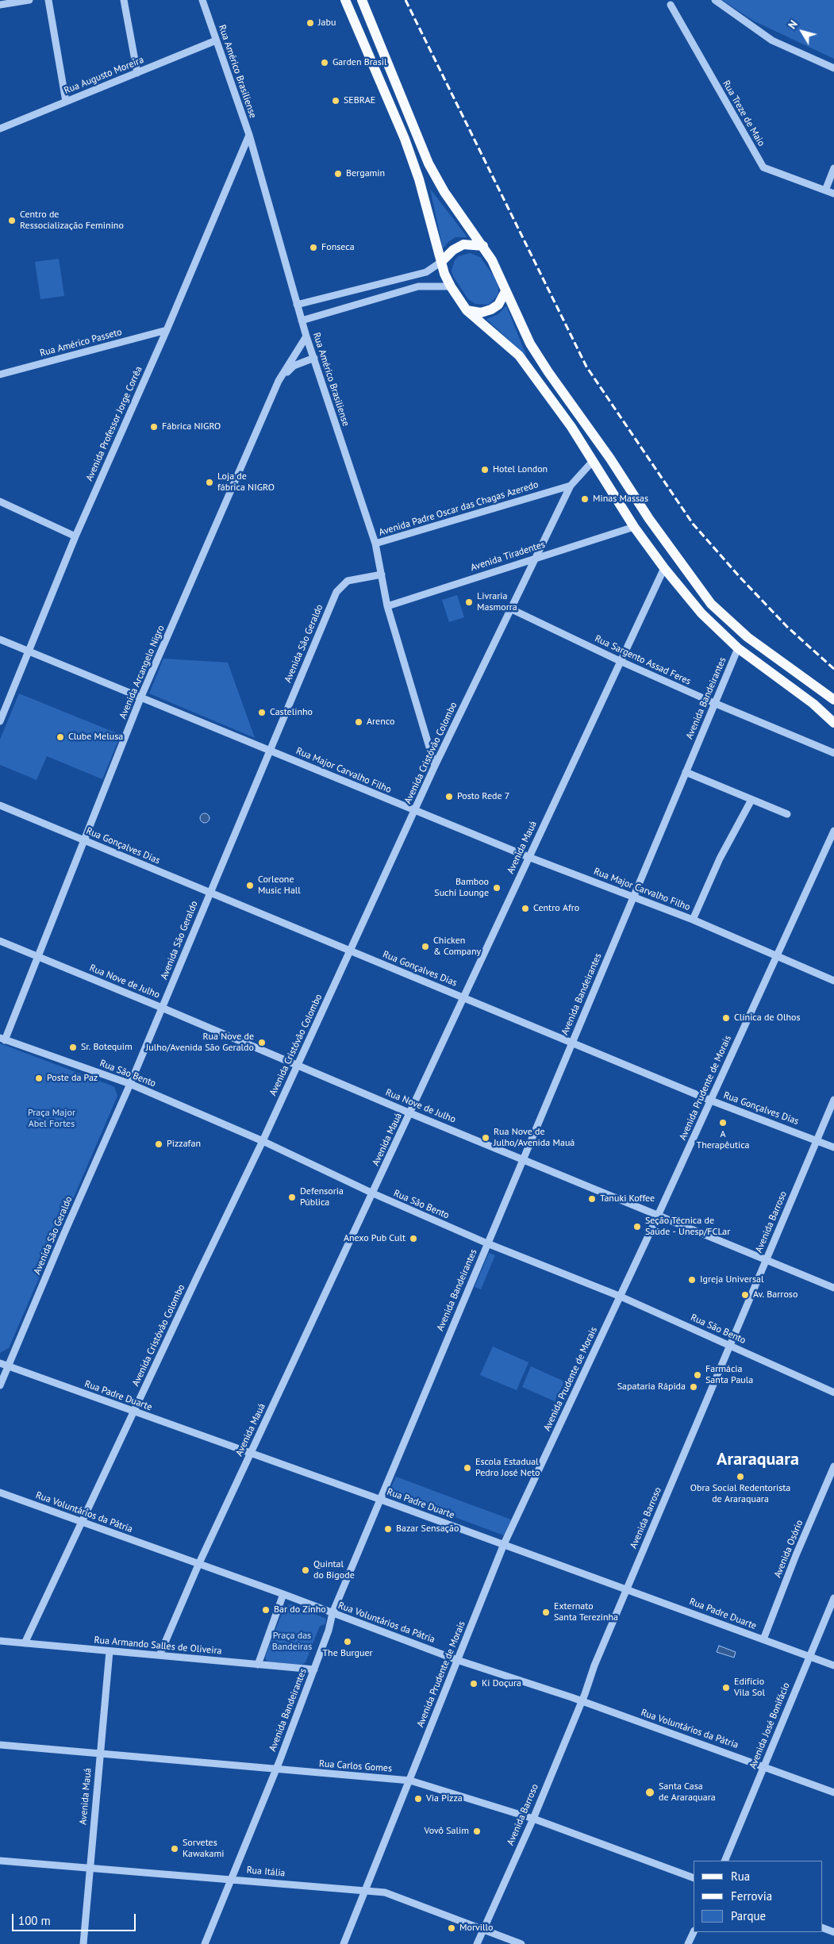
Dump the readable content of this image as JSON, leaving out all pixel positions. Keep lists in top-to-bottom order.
{
  "streets": {
    "street": [
      "Rua Américo Brasiliense",
      "Rua Augusto Moreira",
      "Rua Treze de Maio",
      "Rua Américo Passeto",
      "Avenida Professor Jorge Corrêa",
      "Avenida Padre Oscar das Chagas Azeredo",
      "Avenida Tiradentes",
      "Avenida São Geraldo",
      "Rua Sargento Assad Feres",
      "Avenida Arcangelo Nigro",
      "Avenida Bandeirantes",
      "Avenida Cristóvão Colombo",
      "Rua Major Carvalho Filho",
      "Rua Gonçalves Dias",
      "Avenida Mauá",
      "Rua Nove de Julho",
      "Rua São Bento",
      "Avenida Prudente de Morais",
      "Avenida Barroso",
      "Rua Padre Duarte",
      "Rua Voluntários da Pátria",
      "Avenida Osório",
      "Rua Armando Salles de Oliveira",
      "Avenida José Bonifácio",
      "Rua Carlos Gomes",
      "Rua Itália"
    ]
  },
  "crossings": [
    ["Rua Américo Brasiliense", "Rua Augusto Moreira"],
    ["Rua Américo Brasiliense", "Avenida Professor Jorge Corrêa"],
    ["Rua Américo Brasiliense", "Avenida Padre Oscar das Chagas Azeredo"],
    ["Rua Américo Brasiliense", "Avenida Tiradentes"],
    ["Rua Américo Brasiliense", "Avenida São Geraldo"],
    ["Rua Américo Brasiliense", "Avenida Arcangelo Nigro"],
    ["Rua Américo Brasiliense", "Avenida Cristóvão Colombo"],
    ["Rua Américo Passeto", "Avenida Professor Jorge Corrêa"],
    ["Avenida Professor Jorge Corrêa", "Rua Major Carvalho Filho"],
    ["Avenida Padre Oscar das Chagas Azeredo", "Avenida Cristóvão Colombo"],
    ["Avenida Tiradentes", "Avenida Cristóvão Colombo"],
    ["Avenida São Geraldo", "Rua Major Carvalho Filho"],
    ["Avenida São Geraldo", "Rua Gonçalves Dias"],
    ["Avenida São Geraldo", "Rua Nove de Julho"],
    ["Avenida São Geraldo", "Rua São Bento"],
    ["Avenida São Geraldo", "Rua Padre Duarte"],
    ["Rua Sargento Assad Feres", "Avenida Bandeirantes"],
    ["Rua Sargento Assad Feres", "Avenida Cristóvão Colombo"],
    ["Rua Sargento Assad Feres", "Avenida Mauá"],
    ["Avenida Arcangelo Nigro", "Rua Major Carvalho Filho"],
    ["Avenida Arcangelo Nigro", "Rua Gonçalves Dias"],
    ["Avenida Arcangelo Nigro", "Rua Nove de Julho"],
    ["Avenida Arcangelo Nigro", "Rua São Bento"],
    ["Avenida Bandeirantes", "Rua Major Carvalho Filho"],
    ["Avenida Bandeirantes", "Rua Gonçalves Dias"],
    ["Avenida Bandeirantes", "Rua Nove de Julho"],
    ["Avenida Bandeirantes", "Rua São Bento"],
    ["Avenida Bandeirantes", "Rua Padre Duarte"],
    ["Avenida Bandeirantes", "Rua Voluntários da Pátria"],
    ["Avenida Bandeirantes", "Rua Armando Salles de Oliveira"],
    ["Avenida Bandeirantes", "Rua Carlos Gomes"],
    ["Avenida Bandeirantes", "Rua Itália"],
    ["Avenida Cristóvão Colombo", "Rua Major Carvalho Filho"],
    ["Avenida Cristóvão Colombo", "Rua Gonçalves Dias"],
    ["Avenida Cristóvão Colombo", "Rua Nove de Julho"],
    ["Avenida Cristóvão Colombo", "Rua São Bento"],
    ["Avenida Cristóvão Colombo", "Rua Padre Duarte"],
    ["Avenida Cristóvão Colombo", "Rua Voluntários da Pátria"],
    ["Avenida Cristóvão Colombo", "Rua Armando Salles de Oliveira"],
    ["Rua Major Carvalho Filho", "Avenida Mauá"],
    ["Rua Major Carvalho Filho", "Avenida Prudente de Morais"],
    ["Rua Gonçalves Dias", "Avenida Mauá"],
    ["Rua Gonçalves Dias", "Avenida Prudente de Morais"],
    ["Rua Gonçalves Dias", "Avenida Barroso"],
    ["Avenida Mauá", "Rua Nove de Julho"],
    ["Avenida Mauá", "Rua São Bento"],
    ["Avenida Mauá", "Rua Padre Duarte"],
    ["Avenida Mauá", "Rua Voluntários da Pátria"],
    ["Avenida Mauá", "Rua Armando Salles de Oliveira"],
    ["Avenida Mauá", "Rua Carlos Gomes"],
    ["Avenida Mauá", "Rua Itália"],
    ["Rua Nove de Julho", "Avenida Prudente de Morais"],
    ["Rua Nove de Julho", "Avenida Barroso"],
    ["Rua São Bento", "Avenida Prudente de Morais"],
    ["Rua São Bento", "Avenida Barroso"],
    ["Avenida Prudente de Morais", "Rua Padre Duarte"],
    ["Avenida Prudente de Morais", "Rua Voluntários da Pátria"],
    ["Avenida Prudente de Morais", "Rua Carlos Gomes"],
    ["Avenida Prudente de Morais", "Rua Itália"],
    ["Avenida Barroso", "Rua Padre Duarte"],
    ["Avenida Barroso", "Rua Voluntários da Pátria"],
    ["Avenida Barroso", "Rua Carlos Gomes"],
    ["Avenida Barroso", "Rua Itália"],
    ["Rua Padre Duarte", "Avenida Osório"],
    ["Rua Padre Duarte", "Avenida José Bonifácio"],
    ["Rua Voluntários da Pátria", "Avenida José Bonifácio"]
  ],
  "districts": ["Araraquara"],
  "parks": ["Praça Major Abel Fortes", "Praça das Bandeiras"],
  "places": [
    "Jabu",
    "Garden Brasil",
    "SEBRAE",
    "Bergamin",
    "Centro de Ressocialização Feminino",
    "Fonseca",
    "Fábrica NIGRO",
    "Hotel London",
    "Loja de fábrica NIGRO",
    "Minas Massas",
    "Livraria Masmorra",
    "Castelinho",
    "Arenco",
    "Clube Melusa",
    "Posto Rede 7",
    "Corleone Music Hall",
    "Bamboo Suchi Lounge",
    "Centro Afro",
    "Chicken & Company",
    "Clínica de Olhos",
    "Rua Nove de Julho/Avenida São Geraldo",
    "Sr. Botequim",
    "Poste da Paz",
    "A Therapêutica",
    "Rua Nove de Julho/Avenida Mauá",
    "Pizzafan",
    "Defensoria Pública",
    "Tanuki Koffee",
    "Seção Técnica de Saúde - Unesp/FCLar",
    "Anexo Pub Cult",
    "Igreja Universal",
    "Av. Barroso",
    "Farmácia Santa Paula",
    "Sapataria Rápida",
    "Escola Estadual Pedro José Neto",
    "Obra Social Redentorista de Araraquara",
    "Bazar Sensação",
    "Quintal do Bigode",
    "Bar do Zinho",
    "Externato Santa Terezinha",
    "The Burguer",
    "Ki Doçura",
    "Edifício Vila Sol",
    "Santa Casa de Araraquara",
    "Via Pizza",
    "Vovô Salim",
    "Sorvetes Kawakami",
    "Morvillo"
  ],
  "legend": ["Rua", "Ferrovia", "Parque"],
  "scale_bar": "100 m",
  "north": "top left"
}
